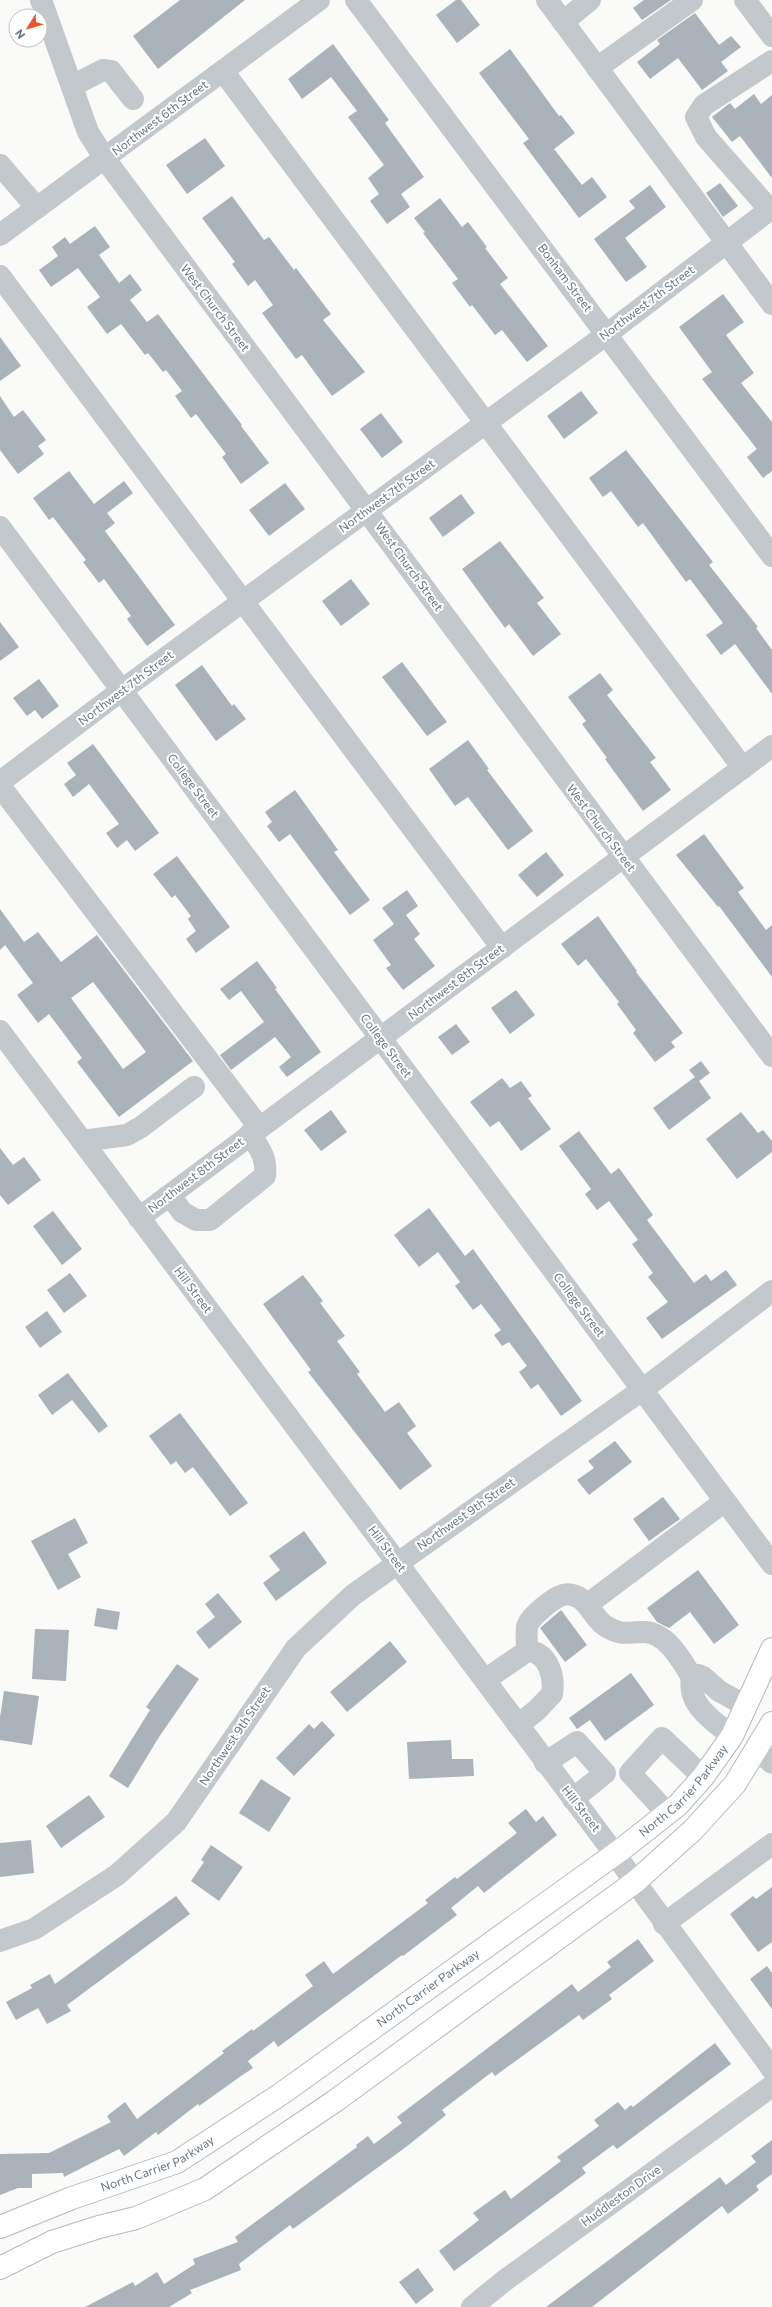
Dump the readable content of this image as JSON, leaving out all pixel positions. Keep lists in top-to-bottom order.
{
  "streets": {
    "main road": ["North Carrier Parkway"],
    "street": [
      "Northwest 6th Street",
      "Bonham Street",
      "Northwest 7th Street",
      "West Church Street",
      "College Street",
      "Northwest 8th Street",
      "Hill Street",
      "Northwest 9th Street",
      "Huddleston Drive"
    ]
  },
  "crossings": [
    ["Northwest 6th Street", "West Church Street"],
    ["Bonham Street", "Northwest 7th Street"],
    ["Northwest 7th Street", "West Church Street"],
    ["Northwest 7th Street", "College Street"],
    ["West Church Street", "Northwest 8th Street"],
    ["College Street", "Northwest 8th Street"],
    ["College Street", "Northwest 9th Street"],
    ["Northwest 8th Street", "Hill Street"],
    ["Hill Street", "Northwest 9th Street"],
    ["Hill Street", "North Carrier Parkway"]
  ],
  "north": "bottom left"
}
